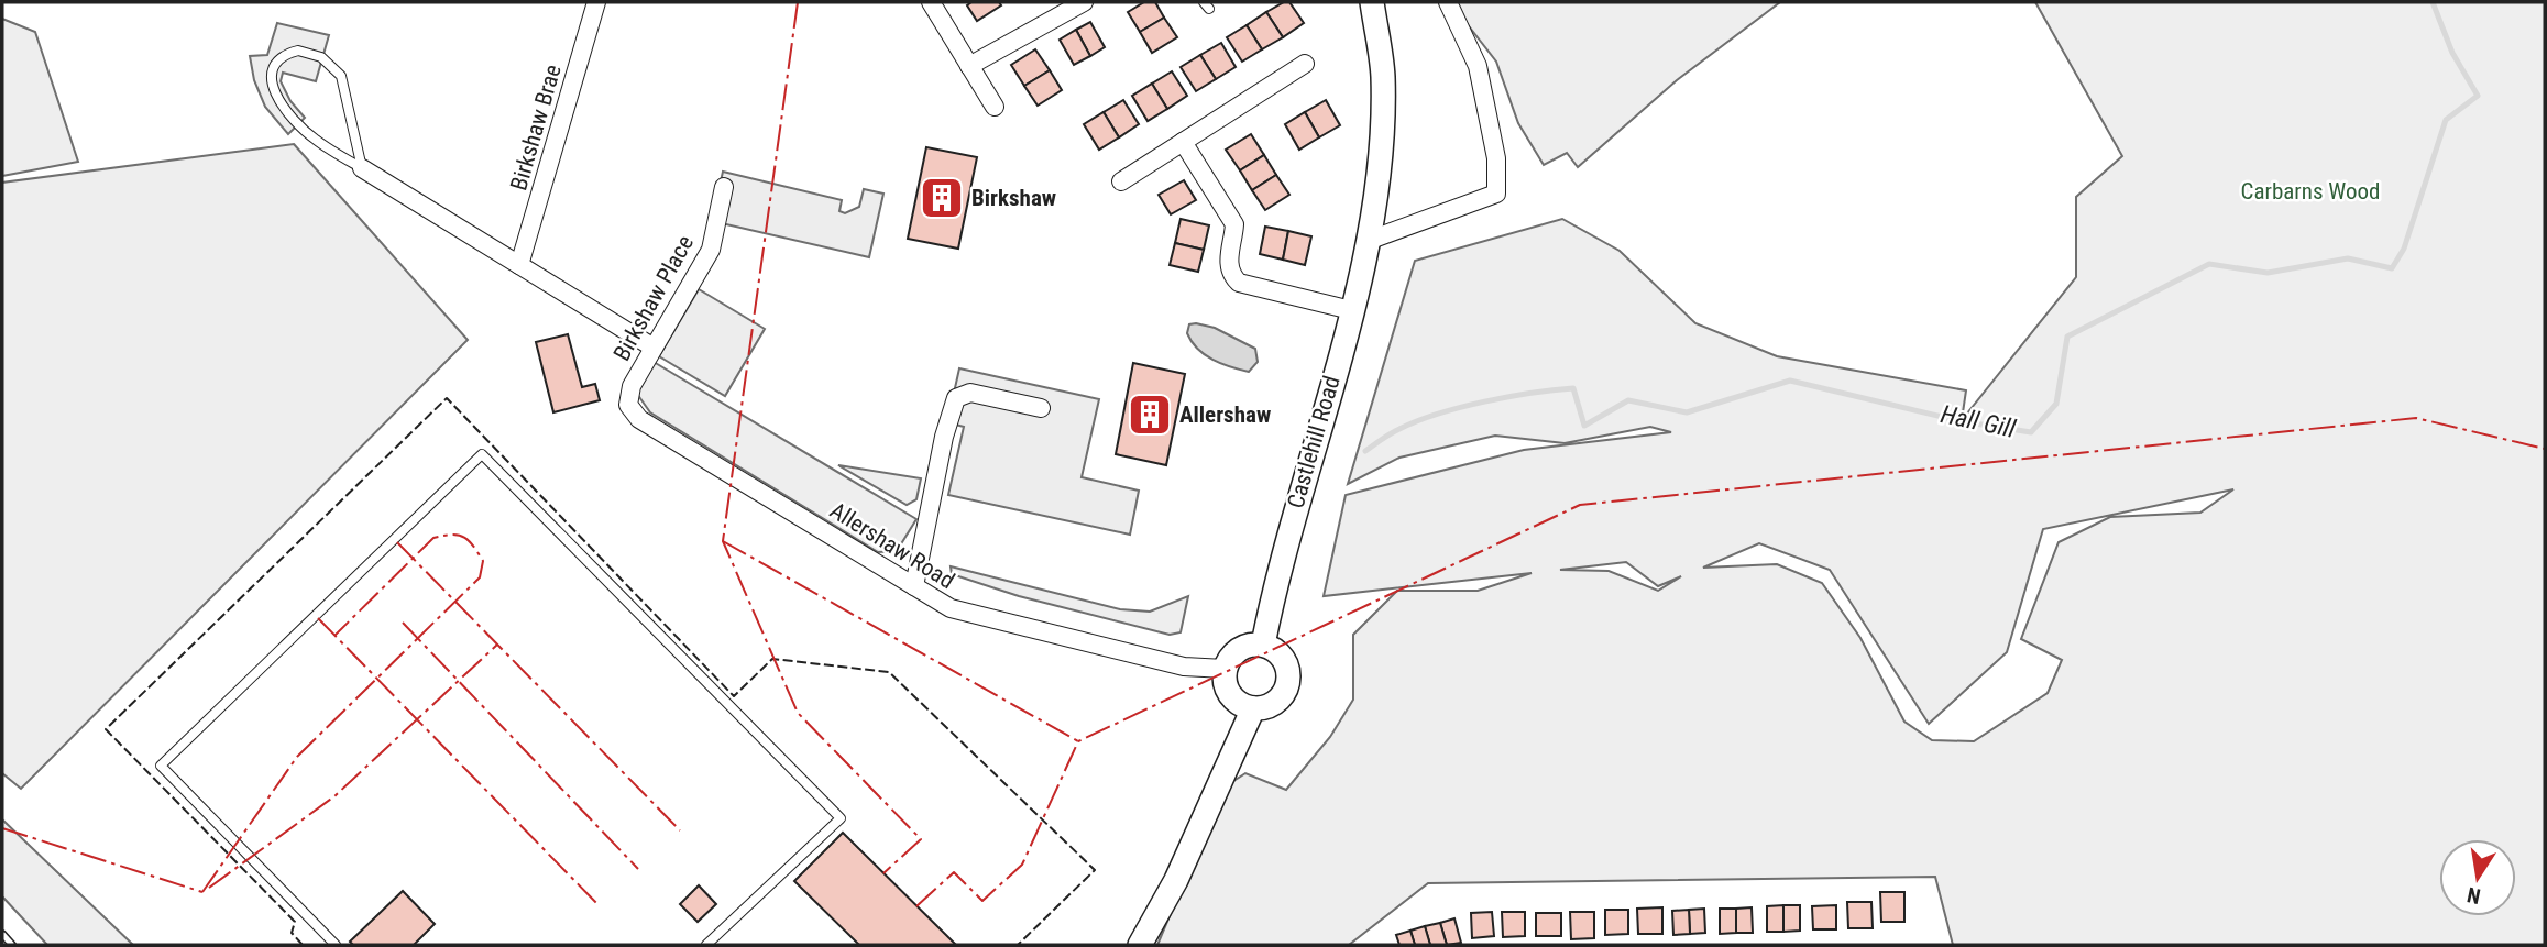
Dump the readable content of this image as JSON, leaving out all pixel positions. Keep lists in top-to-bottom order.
{
  "streets": {
    "main road": ["Castlehill Road"],
    "street": ["Birkshaw Brae", "Birkshaw Place", "Allershaw Road"]
  },
  "crossings": [
    ["Birkshaw Place", "Allershaw Road"],
    ["Castlehill Road", "Allershaw Road"]
  ],
  "water": ["Hall Gill"],
  "parks": ["Carbarns Wood"],
  "places": {
    "building": ["Birkshaw", "Allershaw"]
  },
  "north": "bottom"
}
